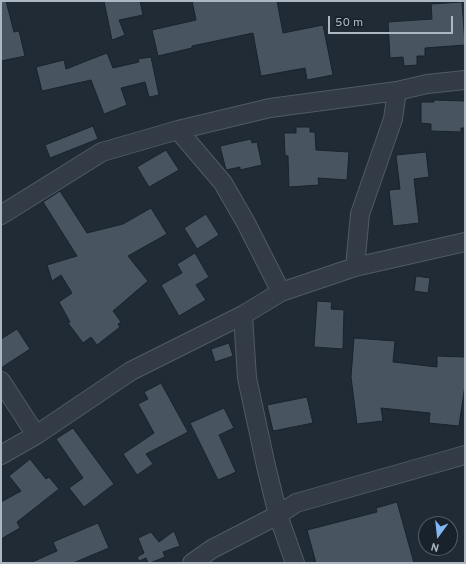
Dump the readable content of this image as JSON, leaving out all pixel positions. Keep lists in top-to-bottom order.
{
  "scale_bar": "50 m",
  "north": "bottom"
}
